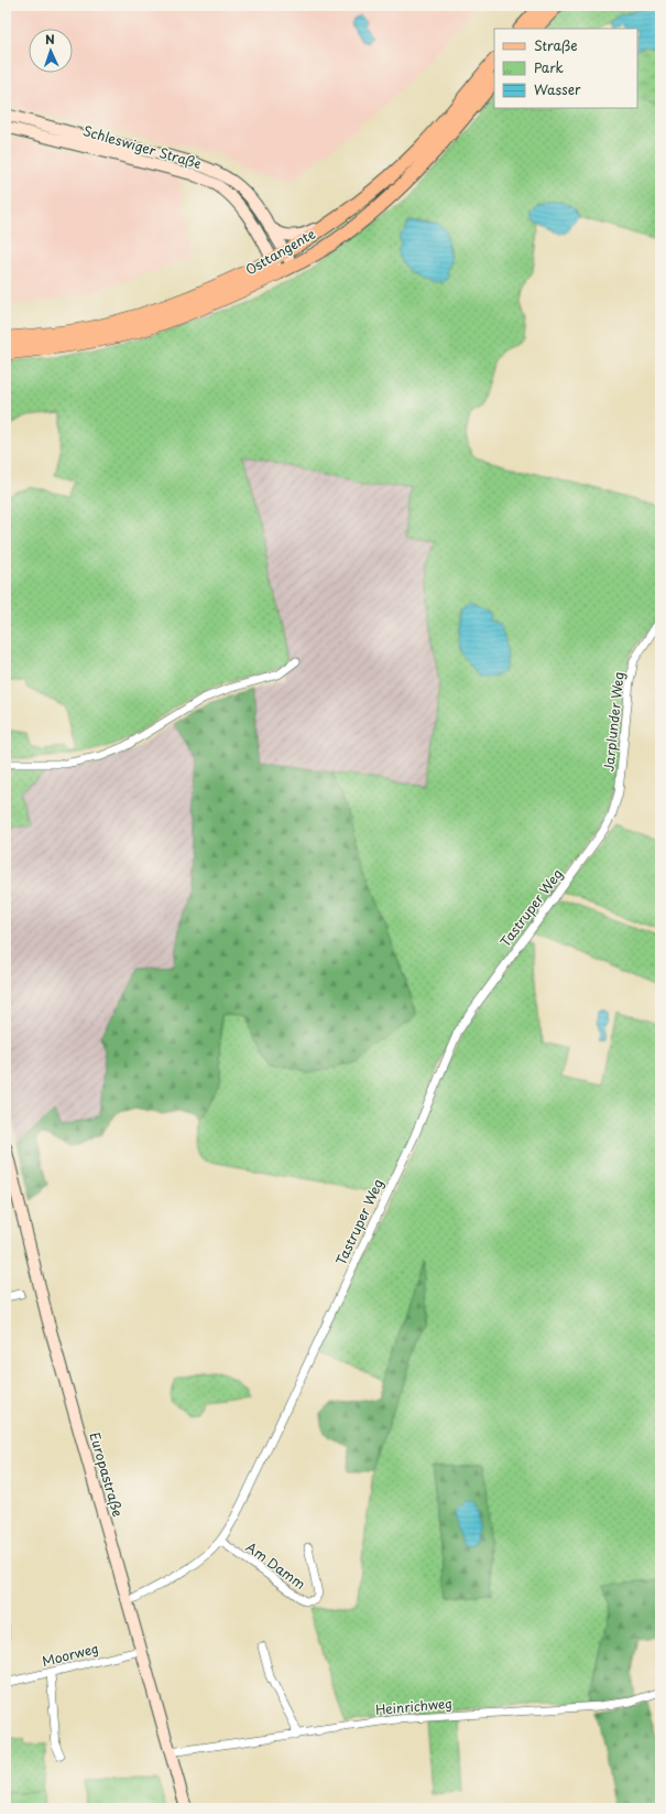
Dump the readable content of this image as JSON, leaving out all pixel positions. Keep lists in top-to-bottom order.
{
  "streets": {
    "highway": ["Osttangente"],
    "main road": ["Schleswiger Straße", "Europastraße"],
    "street": [
      "Jarplunder Weg",
      "Tastruper Weg",
      "Am Damm",
      "Moorweg",
      "Heinrichweg"
    ]
  },
  "crossings": [
    ["Schleswiger Straße", "Osttangente"],
    ["Jarplunder Weg", "Tastruper Weg"],
    ["Tastruper Weg", "Europastraße"],
    ["Tastruper Weg", "Am Damm"],
    ["Europastraße", "Moorweg"],
    ["Europastraße", "Heinrichweg"]
  ],
  "legend": ["Straße", "Park", "Wasser"],
  "north": "top"
}
